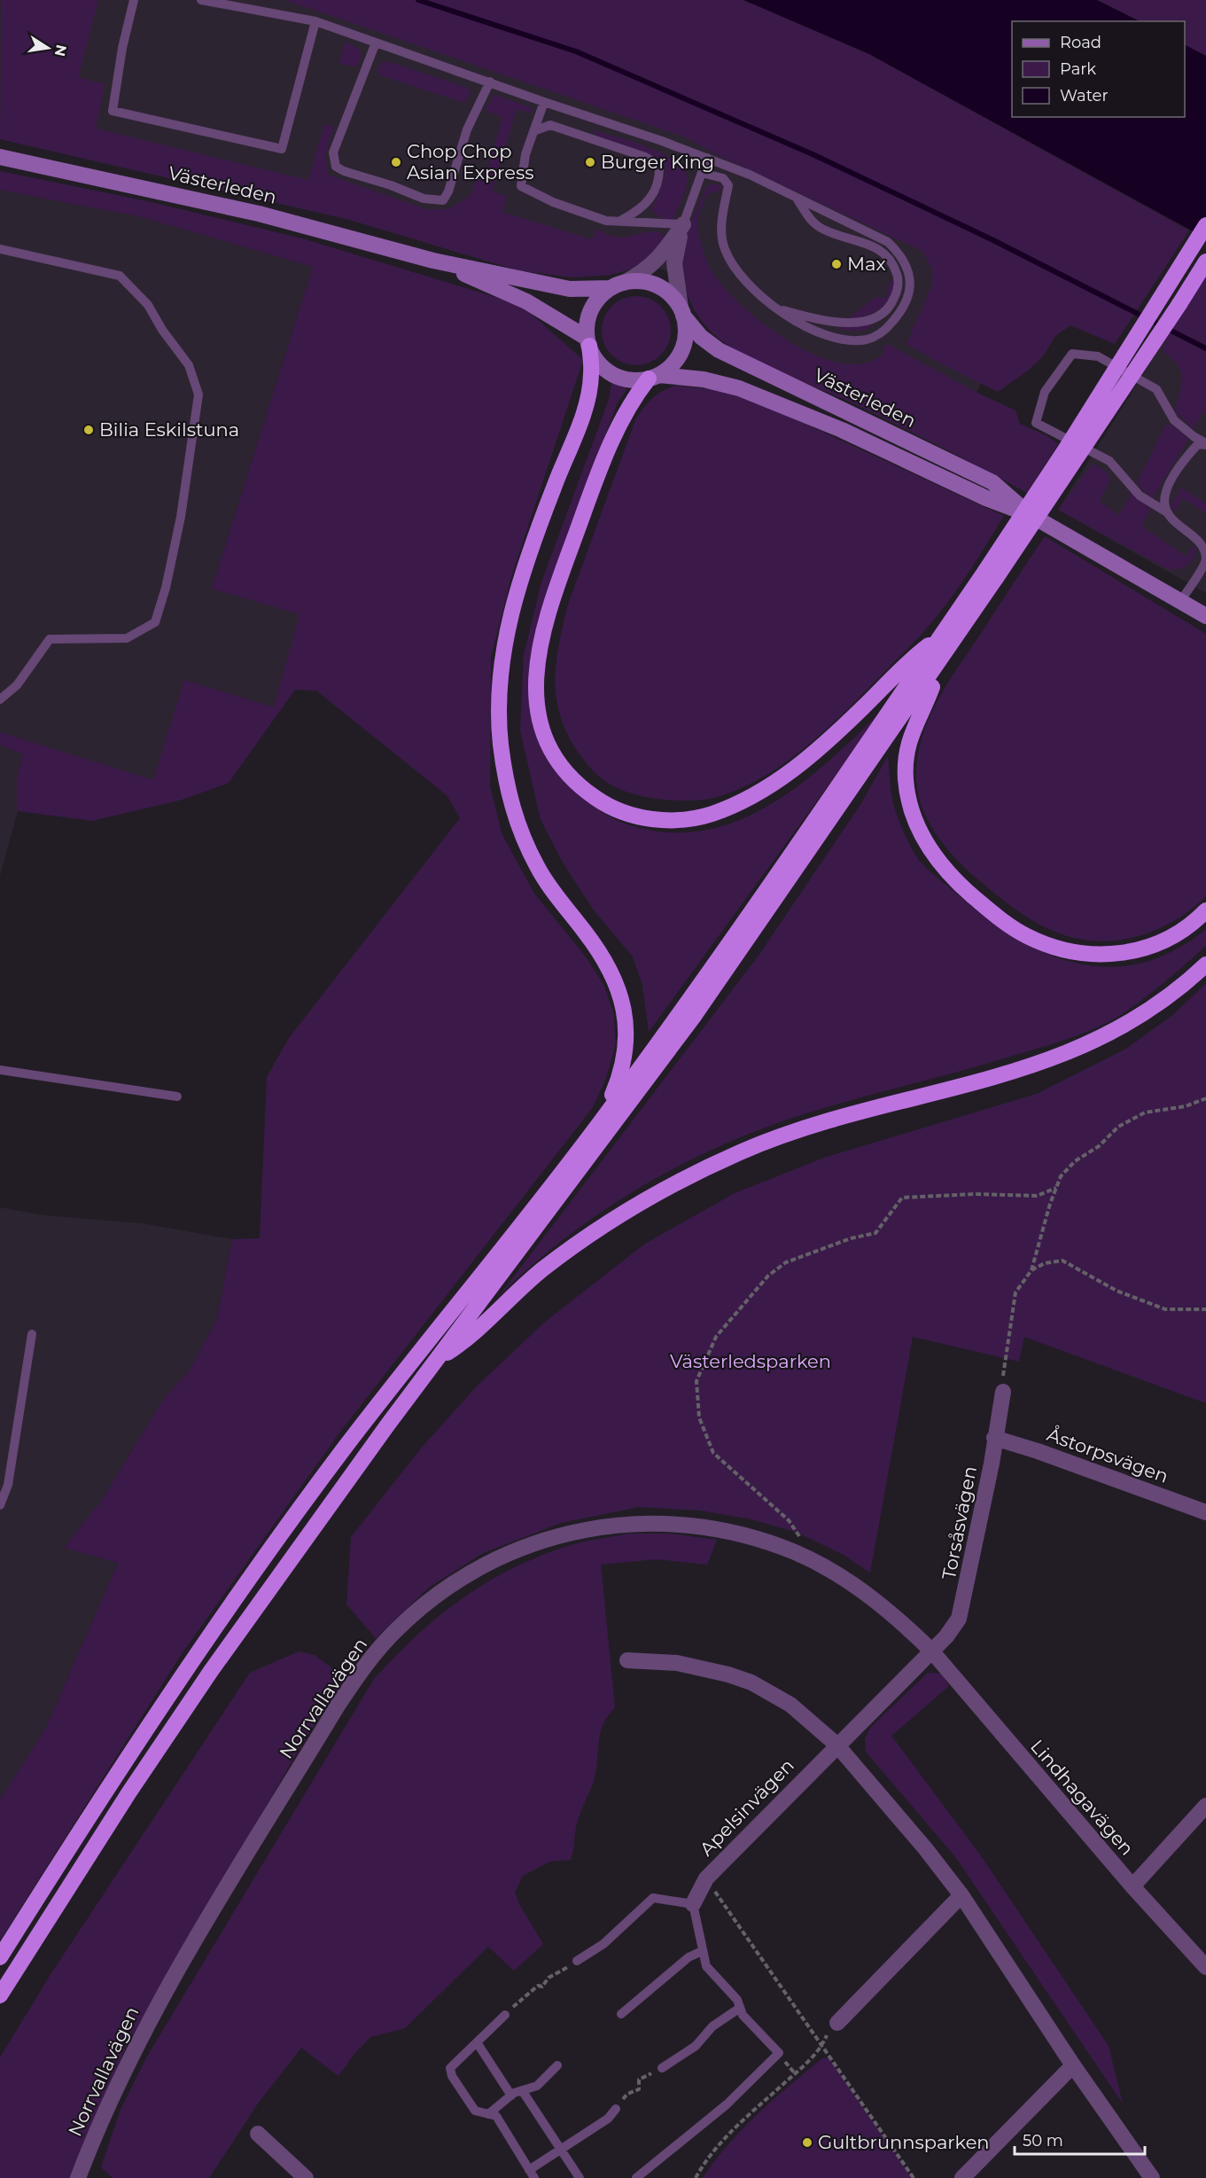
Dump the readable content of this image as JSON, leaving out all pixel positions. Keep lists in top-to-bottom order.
{
  "streets": {
    "main road": ["Västerleden"],
    "street": [
      "Åstorpsvägen",
      "Torsåsvägen",
      "Norrvallavägen",
      "Lindhagavägen",
      "Apelsinvägen"
    ]
  },
  "crossings": [
    ["Åstorpsvägen", "Torsåsvägen"],
    ["Torsåsvägen", "Norrvallavägen"],
    ["Torsåsvägen", "Lindhagavägen"],
    ["Torsåsvägen", "Apelsinvägen"],
    ["Norrvallavägen", "Lindhagavägen"],
    ["Norrvallavägen", "Apelsinvägen"],
    ["Lindhagavägen", "Apelsinvägen"]
  ],
  "parks": ["Västerledsparken"],
  "places": [
    "Chop Chop Asian Express",
    "Burger King",
    "Max",
    "Bilia Eskilstuna",
    "Gultbrunnsparken"
  ],
  "legend": ["Road", "Park", "Water"],
  "scale_bar": "50 m",
  "north": "right"
}
